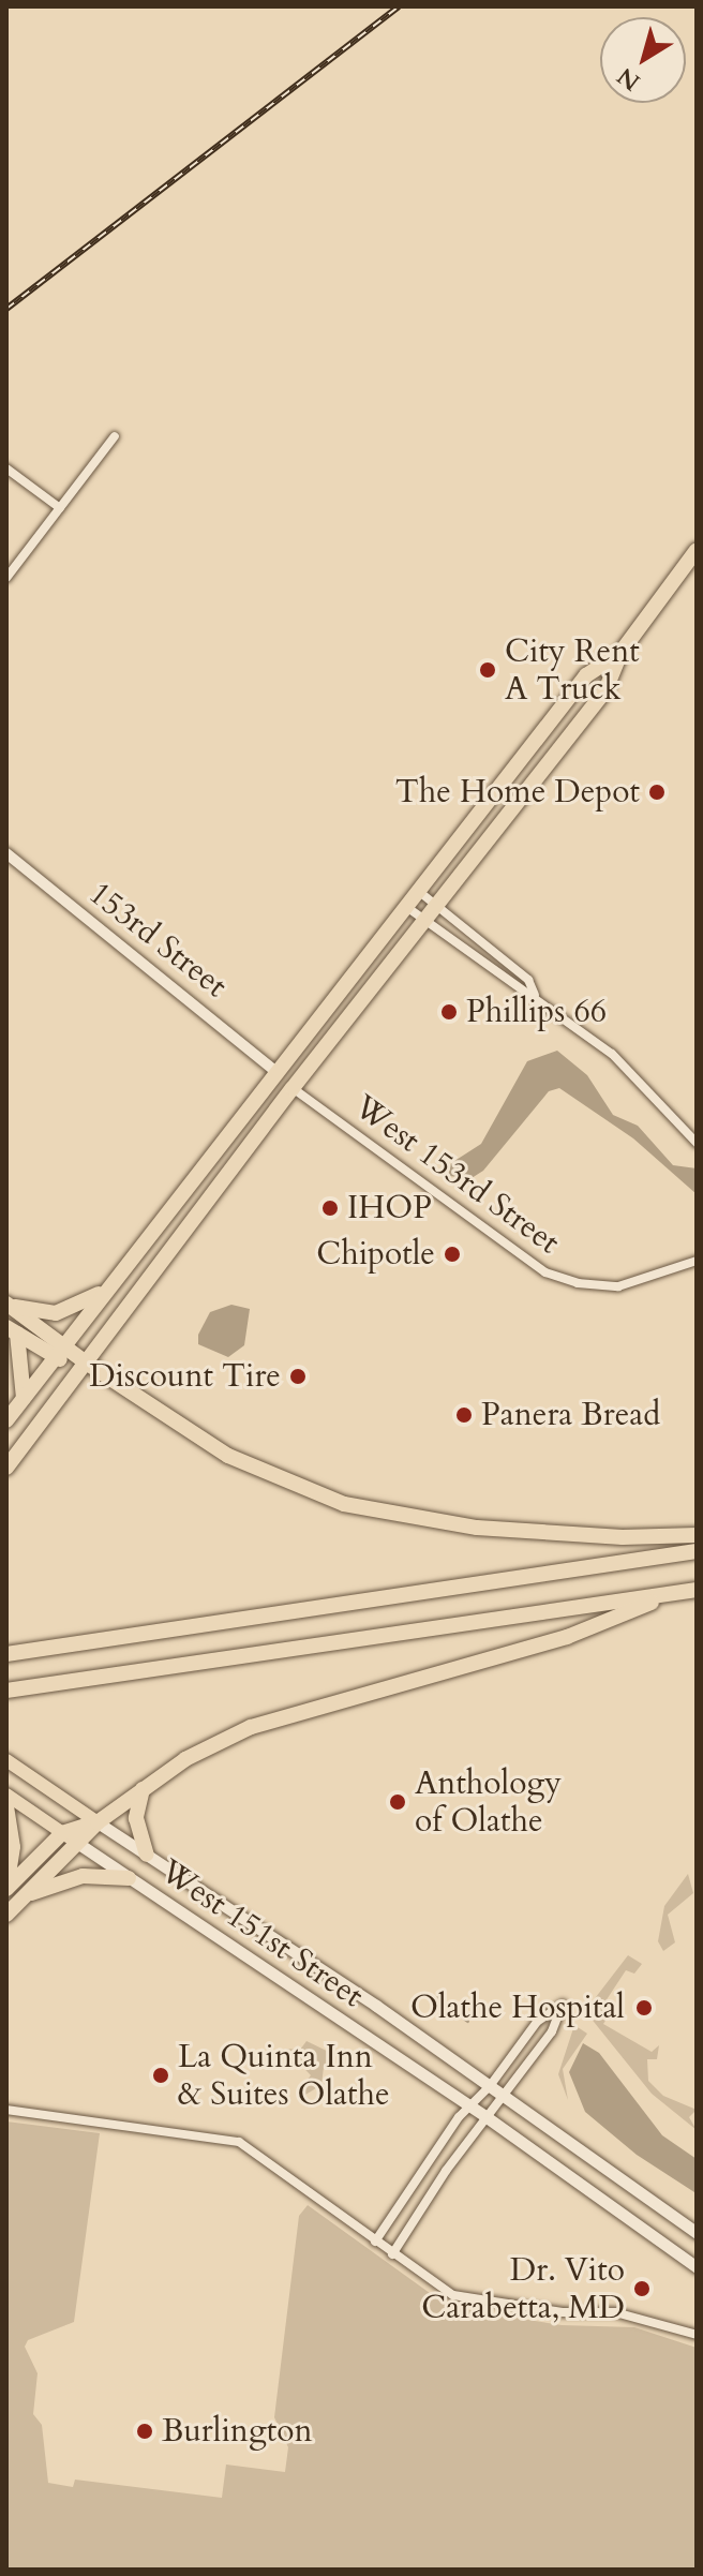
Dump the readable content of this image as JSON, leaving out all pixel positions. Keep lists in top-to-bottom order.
{
  "streets": {
    "main road": ["West 151st Street"],
    "street": ["153rd Street", "West 153rd Street"]
  },
  "places": [
    "City Rent A Truck",
    "The Home Depot",
    "Phillips 66",
    "IHOP",
    "Chipotle",
    "Discount Tire",
    "Panera Bread",
    "Anthology of Olathe",
    "Olathe Hospital",
    "La Quinta Inn & Suites Olathe",
    "Dr. Vito Carabetta, MD",
    "Burlington"
  ],
  "north": "bottom left"
}
